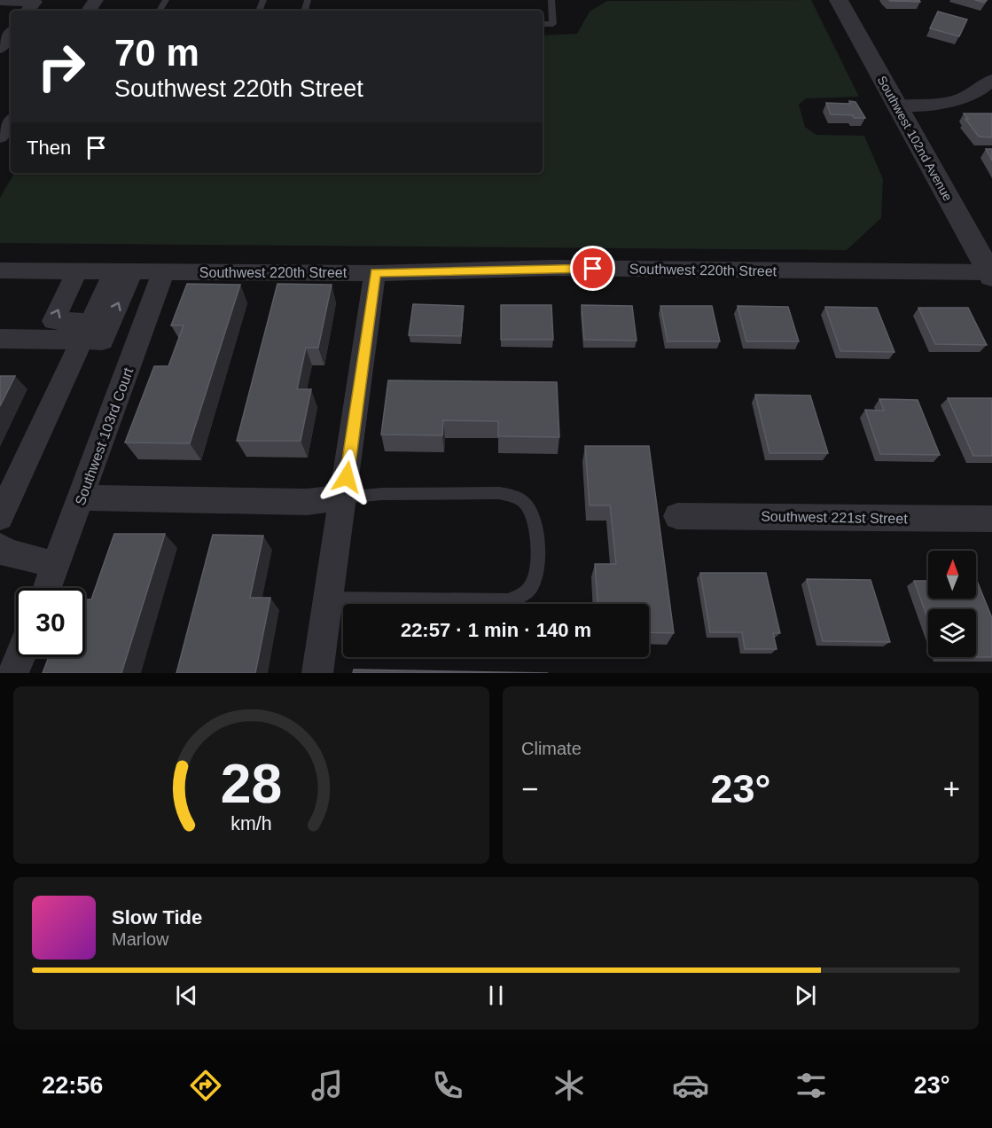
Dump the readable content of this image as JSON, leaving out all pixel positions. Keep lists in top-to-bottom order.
{
  "streets": {
    "street": [
      "Southwest 102nd Avenue",
      "Southwest 220th Street",
      "Southwest 103rd Court",
      "Southwest 221st Street"
    ]
  },
  "crossings": [
    ["Southwest 102nd Avenue", "Southwest 220th Street"],
    ["Southwest 220th Street", "Southwest 103rd Court"]
  ],
  "north": "top",
  "page": {
    "turn": ["70 m", "Southwest 220th Street"],
    "then": "Then",
    "limit": "30",
    "trip": "22:57 · 1 min · 140 m",
    "tile": "Climate",
    "heat": ["−", "23°", "+"],
    "song": ["Slow Tide", "Marlow"],
    "tabs": ["22:56", "23°"],
    "gauge": ["28", "km/h"]
  }
}
